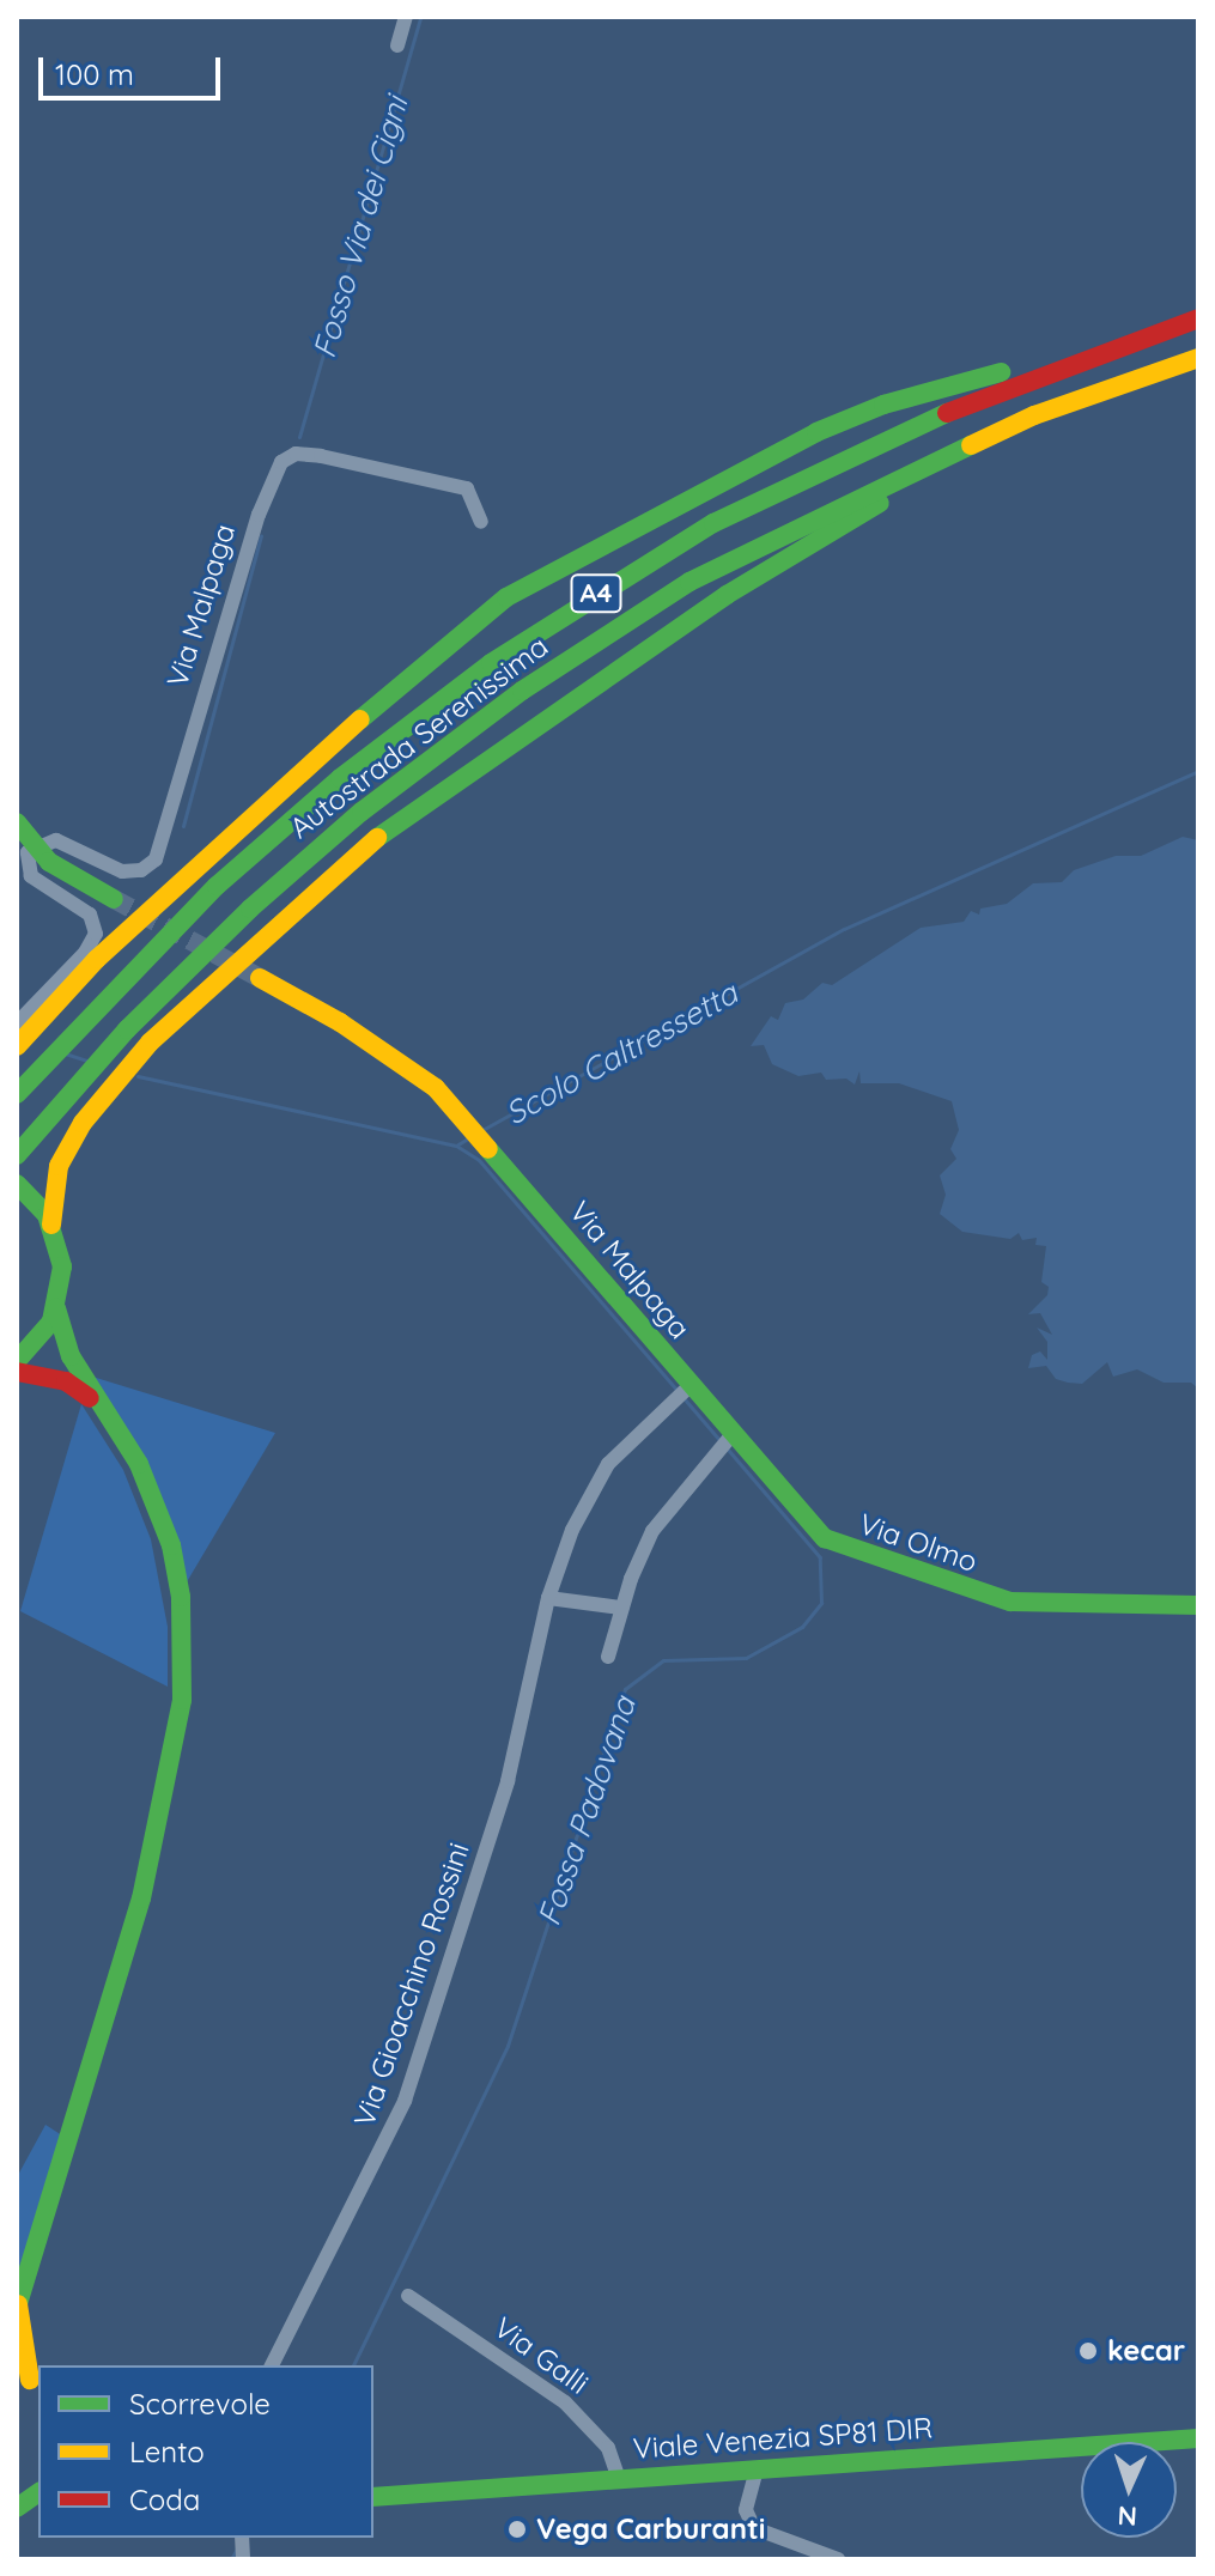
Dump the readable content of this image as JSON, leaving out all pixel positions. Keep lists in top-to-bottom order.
{
  "streets": {
    "main road": [
      "A4",
      "Via Malpaga",
      "Autostrada Serenissima",
      "Via Olmo",
      "Viale Venezia SP81 DIR"
    ],
    "street": ["Via Gioacchino Rossini", "Via Galli"]
  },
  "crossings": [
    ["Via Malpaga", "Via Olmo"],
    ["Via Malpaga", "Via Gioacchino Rossini"],
    ["Via Olmo", "Via Gioacchino Rossini"],
    ["Via Galli", "Viale Venezia SP81 DIR"]
  ],
  "water": ["Fosso Via dei Cigni", "Scolo Caltressetta", "Fossa Padovana"],
  "places": ["kecar", "Vega Carburanti"],
  "legend": ["Scorrevole", "Lento", "Coda"],
  "scale_bar": "100 m",
  "north": "bottom"
}
